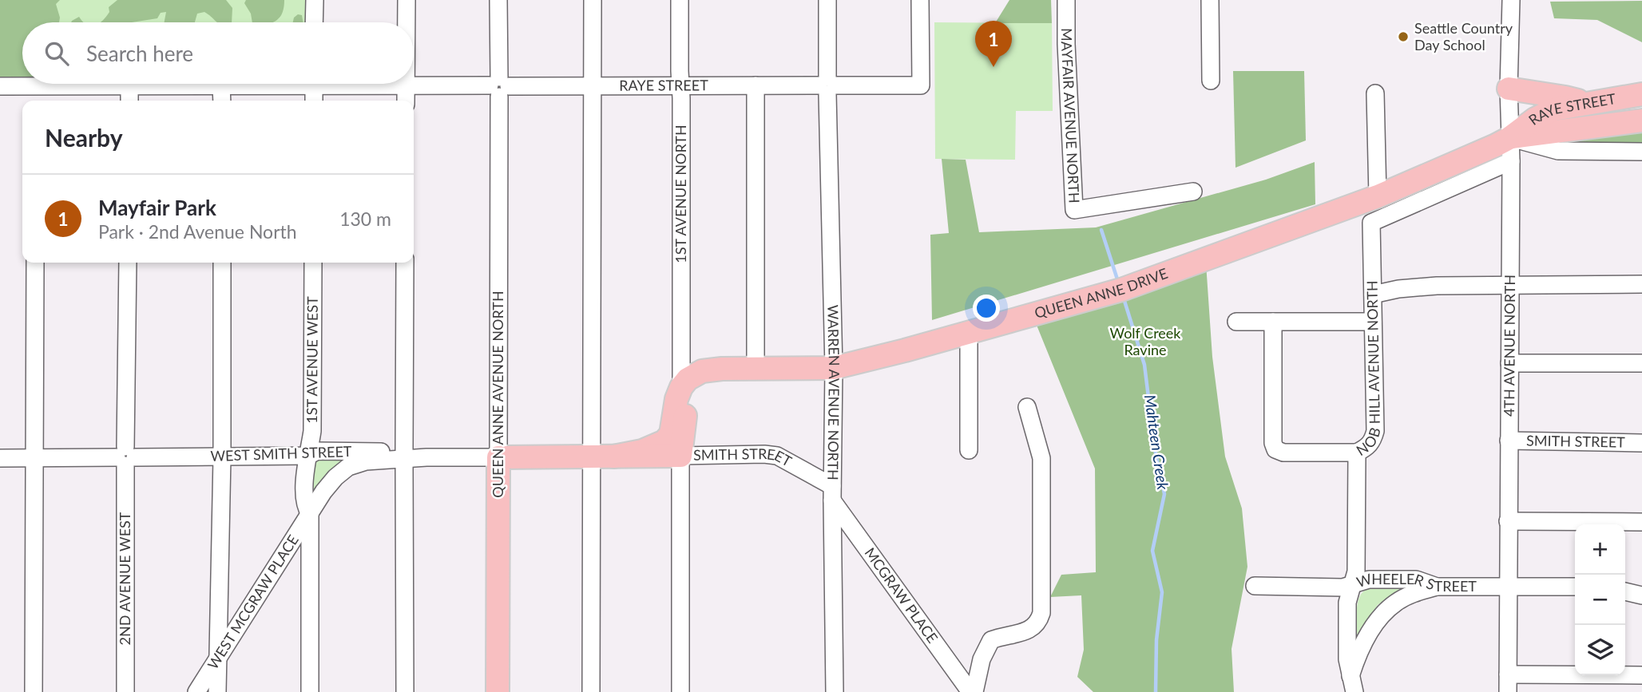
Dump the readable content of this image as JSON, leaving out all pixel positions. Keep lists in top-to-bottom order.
{
  "streets": {
    "main road": [
      "RAYE STREET",
      "QUEEN ANNE DRIVE",
      "QUEEN ANNE AVENUE NORTH",
      "SMITH STREET"
    ],
    "street": [
      "MAYFAIR AVENUE NORTH",
      "1ST AVENUE NORTH",
      "4TH AVENUE NORTH",
      "1ST AVENUE WEST",
      "NOB HILL AVENUE NORTH",
      "WARREN AVENUE NORTH",
      "WEST SMITH STREET",
      "2ND AVENUE WEST",
      "WHEELER STREET",
      "MCGRAW PLACE",
      "WEST MCGRAW PLACE"
    ]
  },
  "crossings": [
    ["RAYE STREET", "1ST AVENUE NORTH"],
    ["RAYE STREET", "QUEEN ANNE DRIVE"],
    ["RAYE STREET", "4TH AVENUE NORTH"],
    ["RAYE STREET", "WARREN AVENUE NORTH"],
    ["RAYE STREET", "QUEEN ANNE AVENUE NORTH"],
    ["1ST AVENUE NORTH", "QUEEN ANNE DRIVE"],
    ["1ST AVENUE NORTH", "SMITH STREET"],
    ["QUEEN ANNE DRIVE", "4TH AVENUE NORTH"],
    ["QUEEN ANNE DRIVE", "WARREN AVENUE NORTH"],
    ["QUEEN ANNE DRIVE", "SMITH STREET"],
    ["4TH AVENUE NORTH", "NOB HILL AVENUE NORTH"],
    ["4TH AVENUE NORTH", "SMITH STREET"],
    ["4TH AVENUE NORTH", "WHEELER STREET"],
    ["1ST AVENUE WEST", "WEST SMITH STREET"],
    ["1ST AVENUE WEST", "WEST MCGRAW PLACE"],
    ["NOB HILL AVENUE NORTH", "WHEELER STREET"],
    ["WARREN AVENUE NORTH", "SMITH STREET"],
    ["WARREN AVENUE NORTH", "MCGRAW PLACE"],
    ["QUEEN ANNE AVENUE NORTH", "SMITH STREET"],
    ["QUEEN ANNE AVENUE NORTH", "WEST SMITH STREET"],
    ["SMITH STREET", "WEST SMITH STREET"],
    ["SMITH STREET", "MCGRAW PLACE"],
    ["WEST SMITH STREET", "2ND AVENUE WEST"],
    ["WEST SMITH STREET", "WEST MCGRAW PLACE"]
  ],
  "water": ["Mahteen Creek"],
  "parks": ["Wolf Creek Ravine"],
  "places": ["Seattle Country Day School"],
  "page": {
    "pins": "1",
    "search": "Search here",
    "heading": "Nearby",
    "list": [
      {
        "mark": "1",
        "name": "Mayfair Park",
        "note": "Park · 2nd Avenue North",
        "value": "130 m"
      }
    ],
    "map_buttons": ["+", "−"]
  }
}
